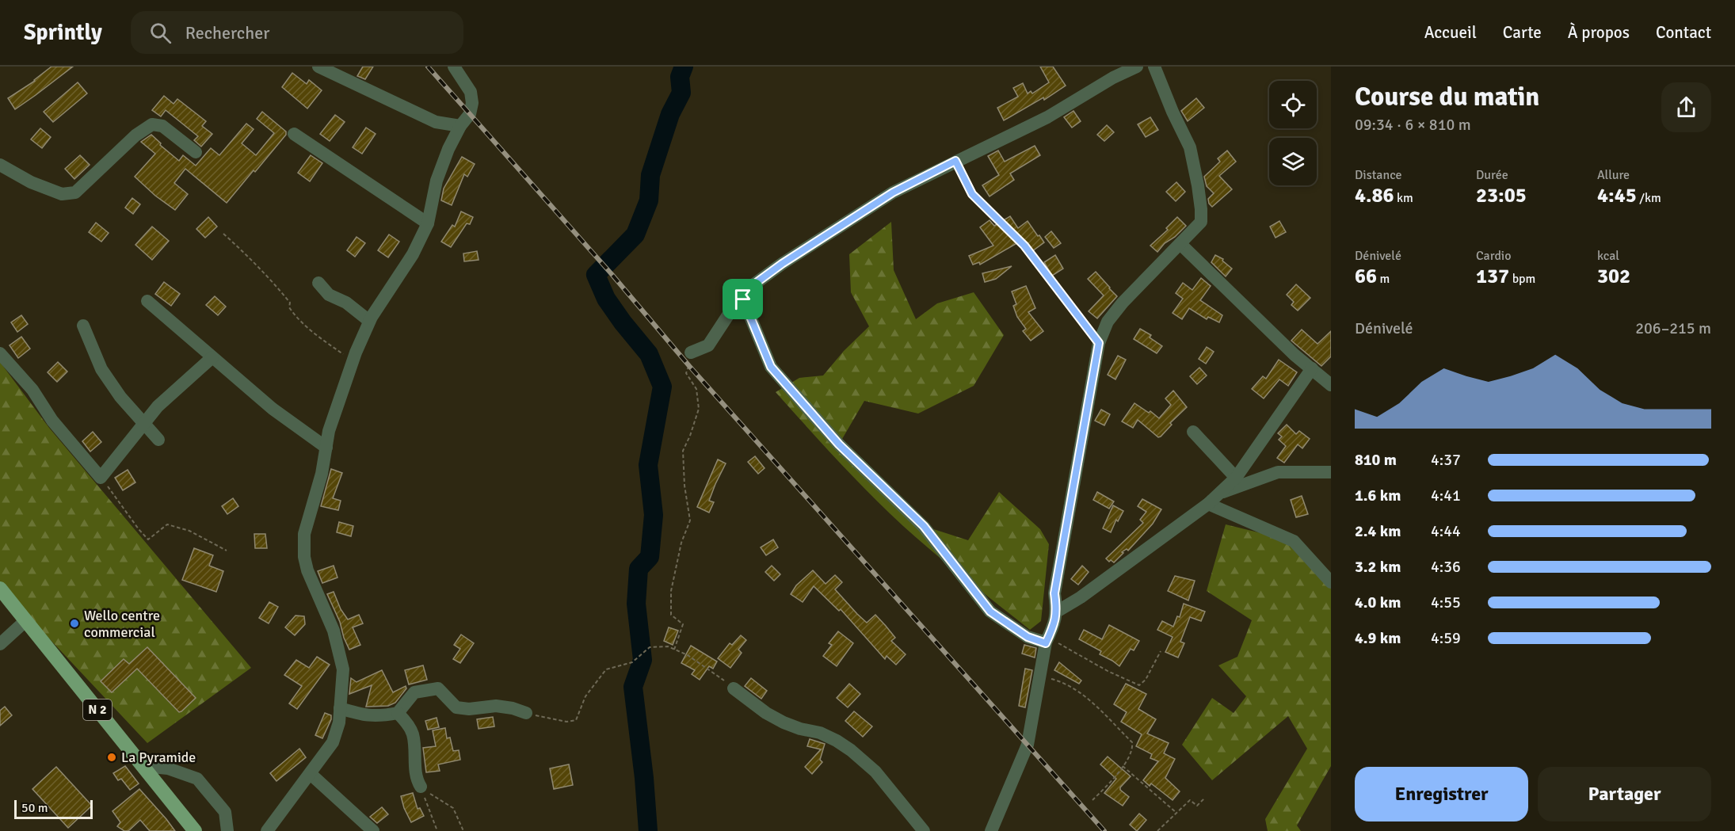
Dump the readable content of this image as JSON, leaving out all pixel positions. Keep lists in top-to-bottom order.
{
  "streets": {
    "main road": ["N 2"]
  },
  "places": ["Wello centre commercial", "La Pyramide"],
  "scale_bar": "50 m",
  "page": {
    "header": "Sprintly",
    "search": "Rechercher",
    "nav": [
      "Accueil",
      "Carte",
      "À propos",
      "Contact"
    ],
    "heading": ["Course du matin", "09:34 · 6 × 810 m"],
    "stats": [
      ["Distance", "4.86 km"],
      ["Durée", "23:05"],
      ["Allure", "4:45 /km"],
      ["Dénivelé", "66 m"],
      ["Cardio", "137 bpm"],
      ["kcal", "302"]
    ],
    "chart": ["Dénivelé", "206–215 m"],
    "list": [
      {
        "name": "810 m",
        "note": "4:37"
      },
      {
        "name": "1.6 km",
        "note": "4:41"
      },
      {
        "name": "2.4 km",
        "note": "4:44"
      },
      {
        "name": "3.2 km",
        "note": "4:36"
      },
      {
        "name": "4.0 km",
        "note": "4:55"
      },
      {
        "name": "4.9 km",
        "note": "4:59"
      }
    ],
    "buttons": ["Enregistrer", "Partager"],
    "scale": "50 m"
  }
}
